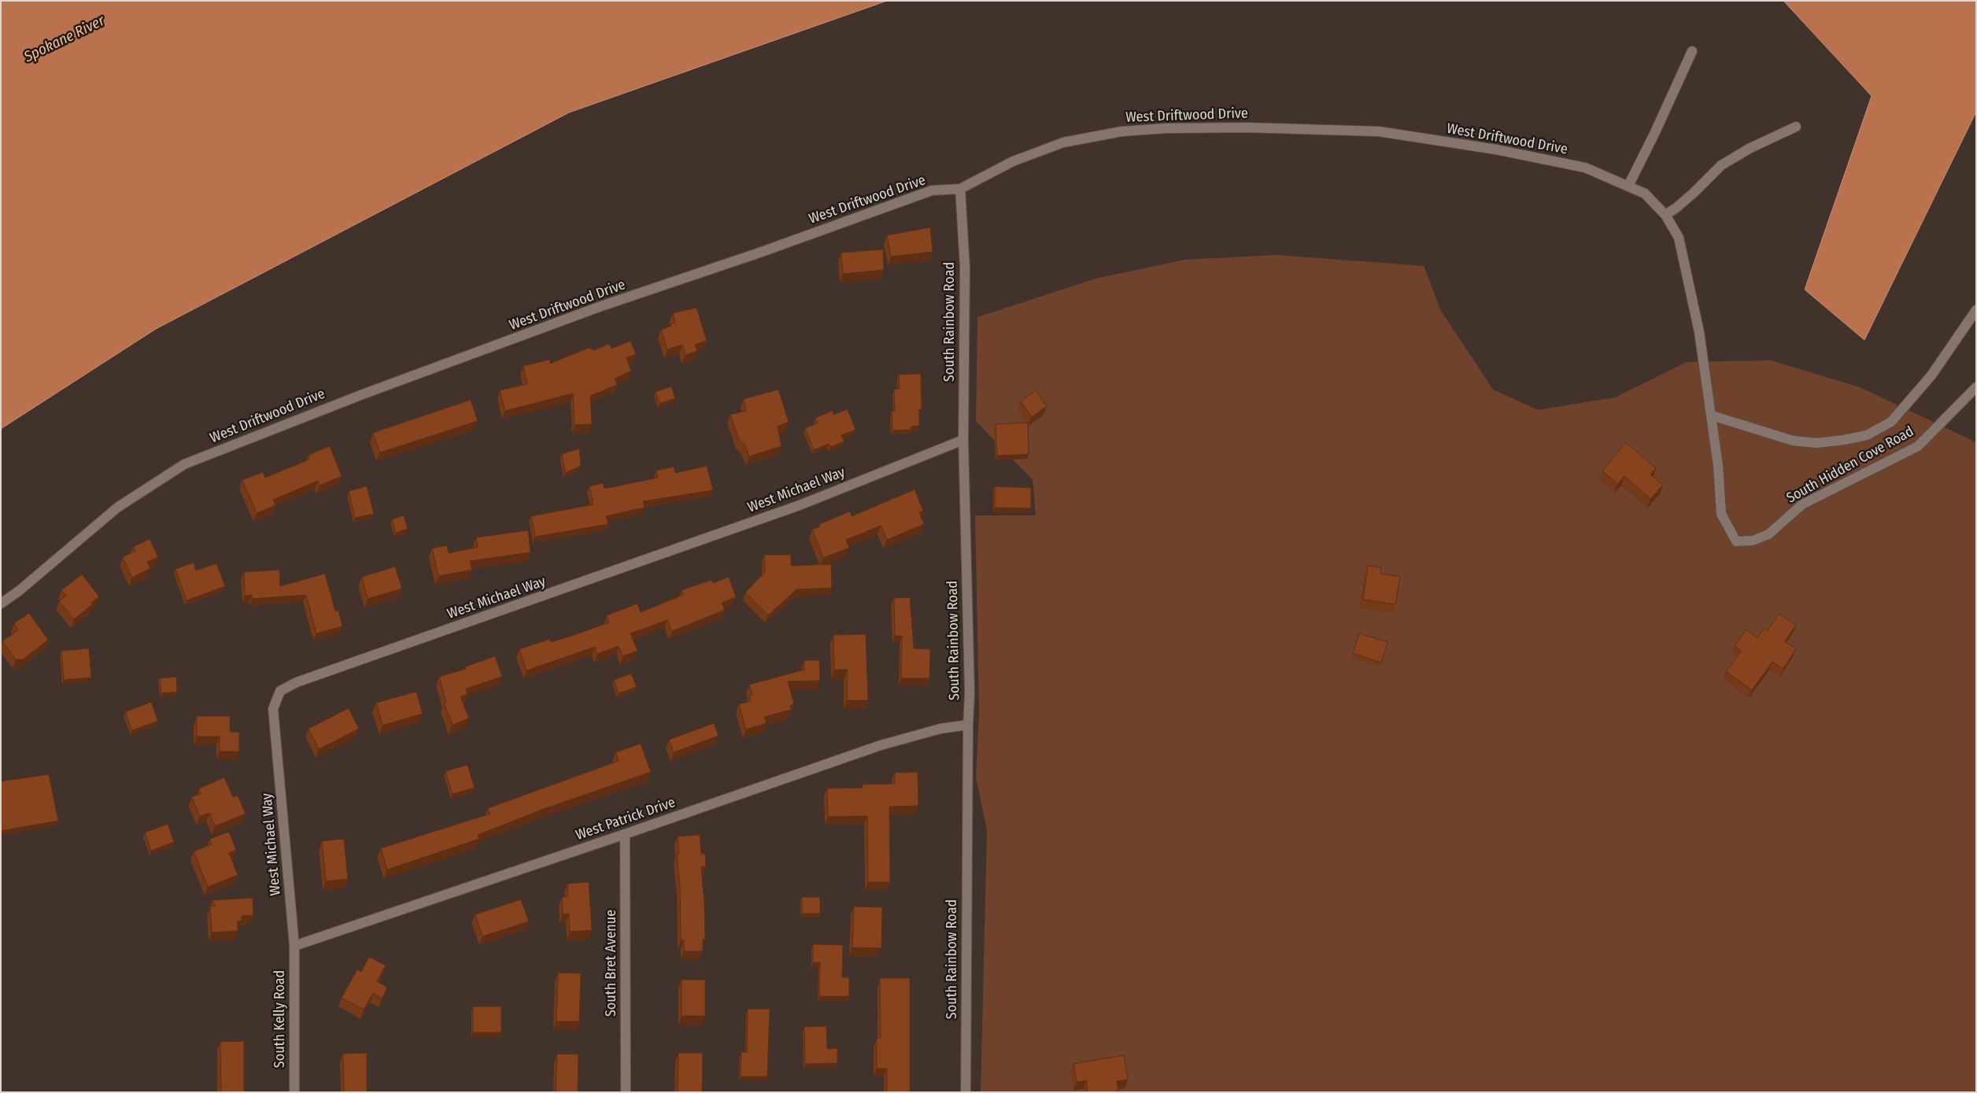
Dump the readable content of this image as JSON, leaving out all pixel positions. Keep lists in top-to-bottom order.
{
  "streets": {
    "street": [
      "West Driftwood Drive",
      "South Rainbow Road",
      "South Hidden Cove Road",
      "West Michael Way",
      "West Patrick Drive",
      "South Bret Avenue",
      "South Kelly Road"
    ]
  },
  "crossings": [
    ["West Driftwood Drive", "South Rainbow Road"],
    ["West Driftwood Drive", "South Hidden Cove Road"],
    ["South Rainbow Road", "West Michael Way"],
    ["South Rainbow Road", "West Patrick Drive"],
    ["West Michael Way", "West Patrick Drive"],
    ["West Michael Way", "South Kelly Road"],
    ["West Patrick Drive", "South Bret Avenue"],
    ["West Patrick Drive", "South Kelly Road"]
  ],
  "water": ["Spokane River"]
}
